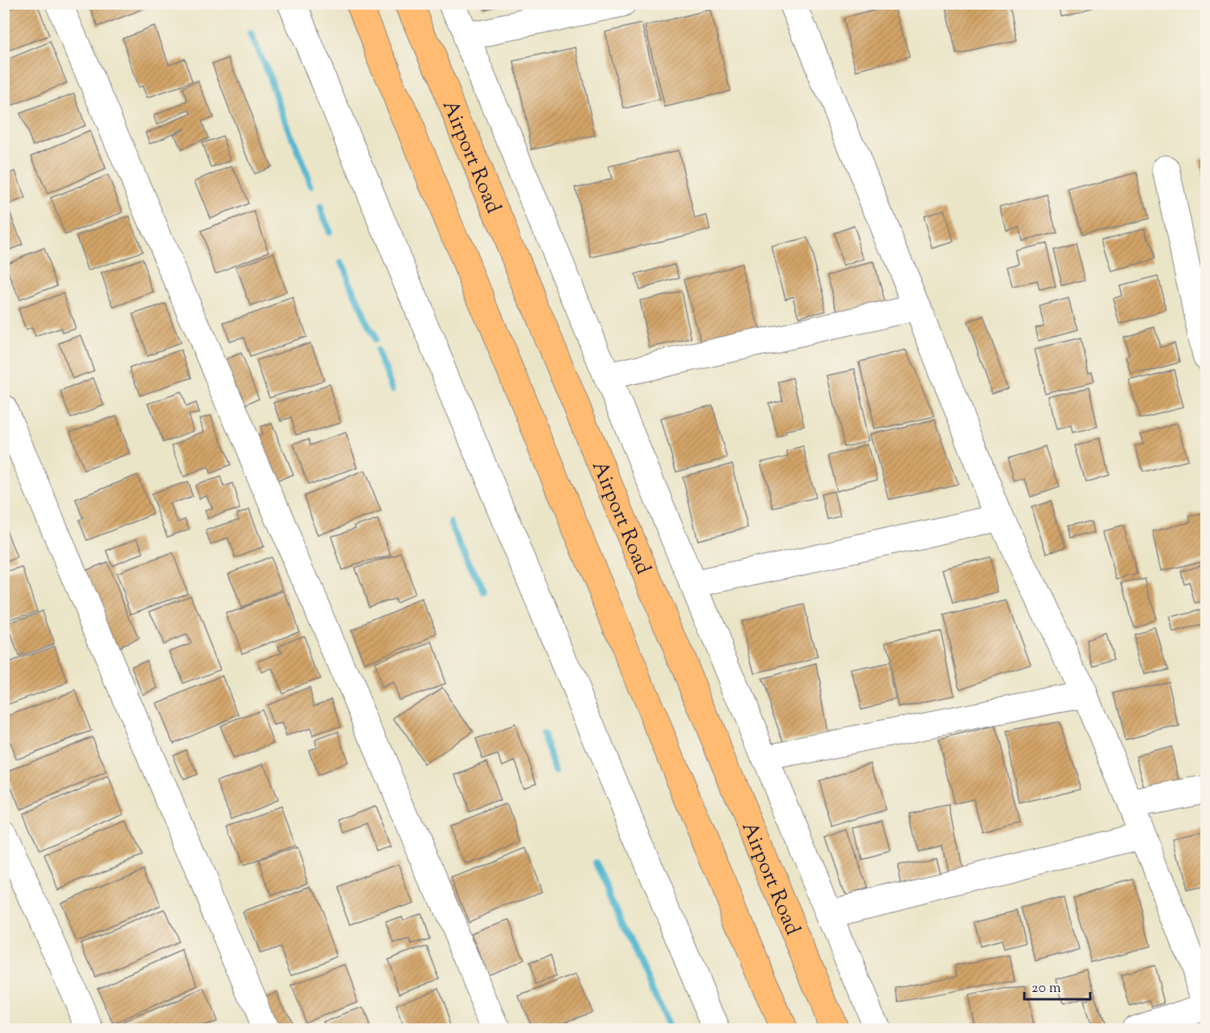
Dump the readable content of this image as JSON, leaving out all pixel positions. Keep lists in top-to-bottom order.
{
  "streets": {
    "main road": ["Airport Road"]
  },
  "scale_bar": "20 m"
}
